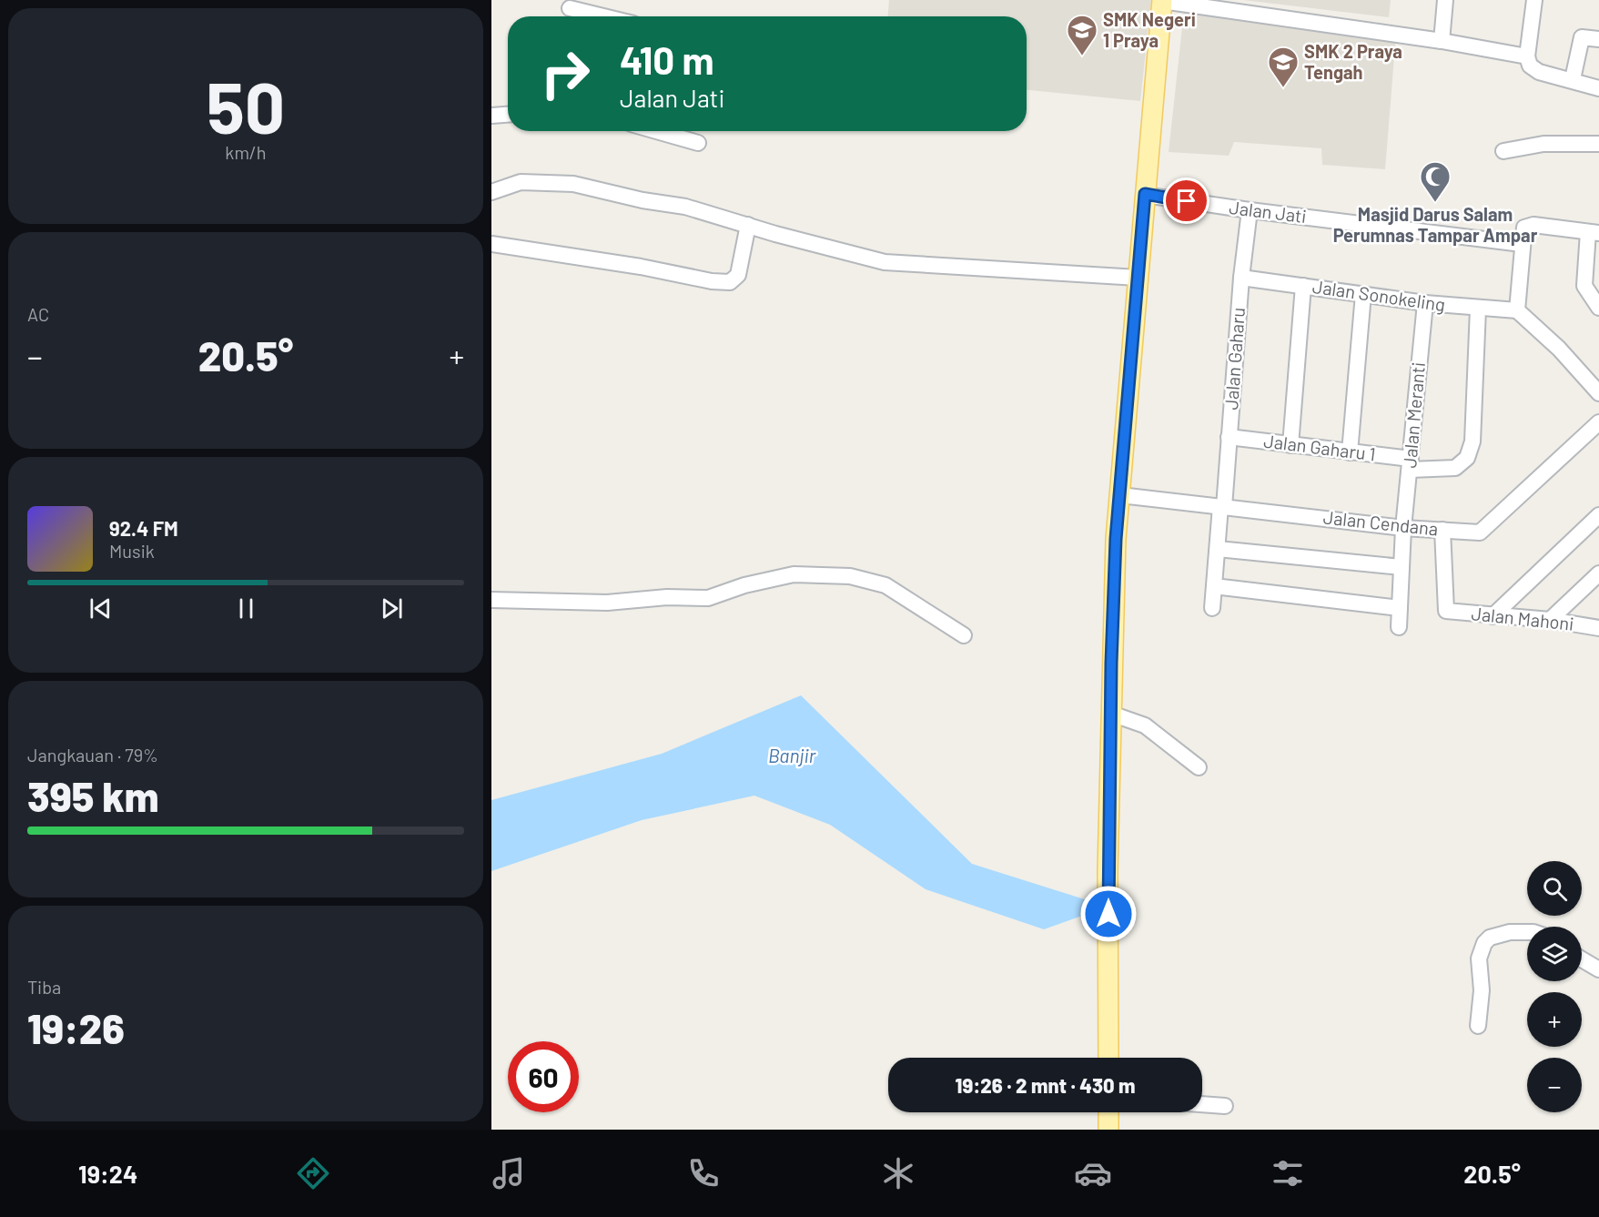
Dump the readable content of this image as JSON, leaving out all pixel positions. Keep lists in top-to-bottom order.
{
  "streets": {
    "street": [
      "Jalan Jati",
      "Jalan Sonokeling",
      "Jalan Gaharu",
      "Jalan Meranti",
      "Jalan Gaharu 1",
      "Jalan Cendana",
      "Jalan Mahoni"
    ]
  },
  "crossings": [
    ["Jalan Jati", "Jalan Gaharu"],
    ["Jalan Sonokeling", "Jalan Gaharu"],
    ["Jalan Sonokeling", "Jalan Meranti"],
    ["Jalan Sonokeling", "Jalan Gaharu 1"],
    ["Jalan Gaharu", "Jalan Gaharu 1"],
    ["Jalan Gaharu", "Jalan Cendana"],
    ["Jalan Meranti", "Jalan Gaharu 1"],
    ["Jalan Meranti", "Jalan Cendana"],
    ["Jalan Cendana", "Jalan Mahoni"]
  ],
  "water": ["Banjir"],
  "places": {
    "school or university": ["SMK Negeri 1 Praya", "SMK 2 Praya Tengah"],
    "mosque": ["Masjid Darus Salam Perumnas Tampar Ampar"]
  },
  "page": {
    "tile": [
      ["50", "km/h"],
      "AC",
      ["Jangkauan · 79%", "395 km"],
      ["Tiba", "19:26"]
    ],
    "turn": ["410 m", "Jalan Jati"],
    "heat": ["−", "20.5°", "+"],
    "song": ["92.4 FM", "Musik"],
    "map_buttons": ["+", "−"],
    "limit": "60",
    "trip": "19:26 · 2 mnt · 430 m",
    "tabs": ["19:24", "20.5°"]
  }
}
